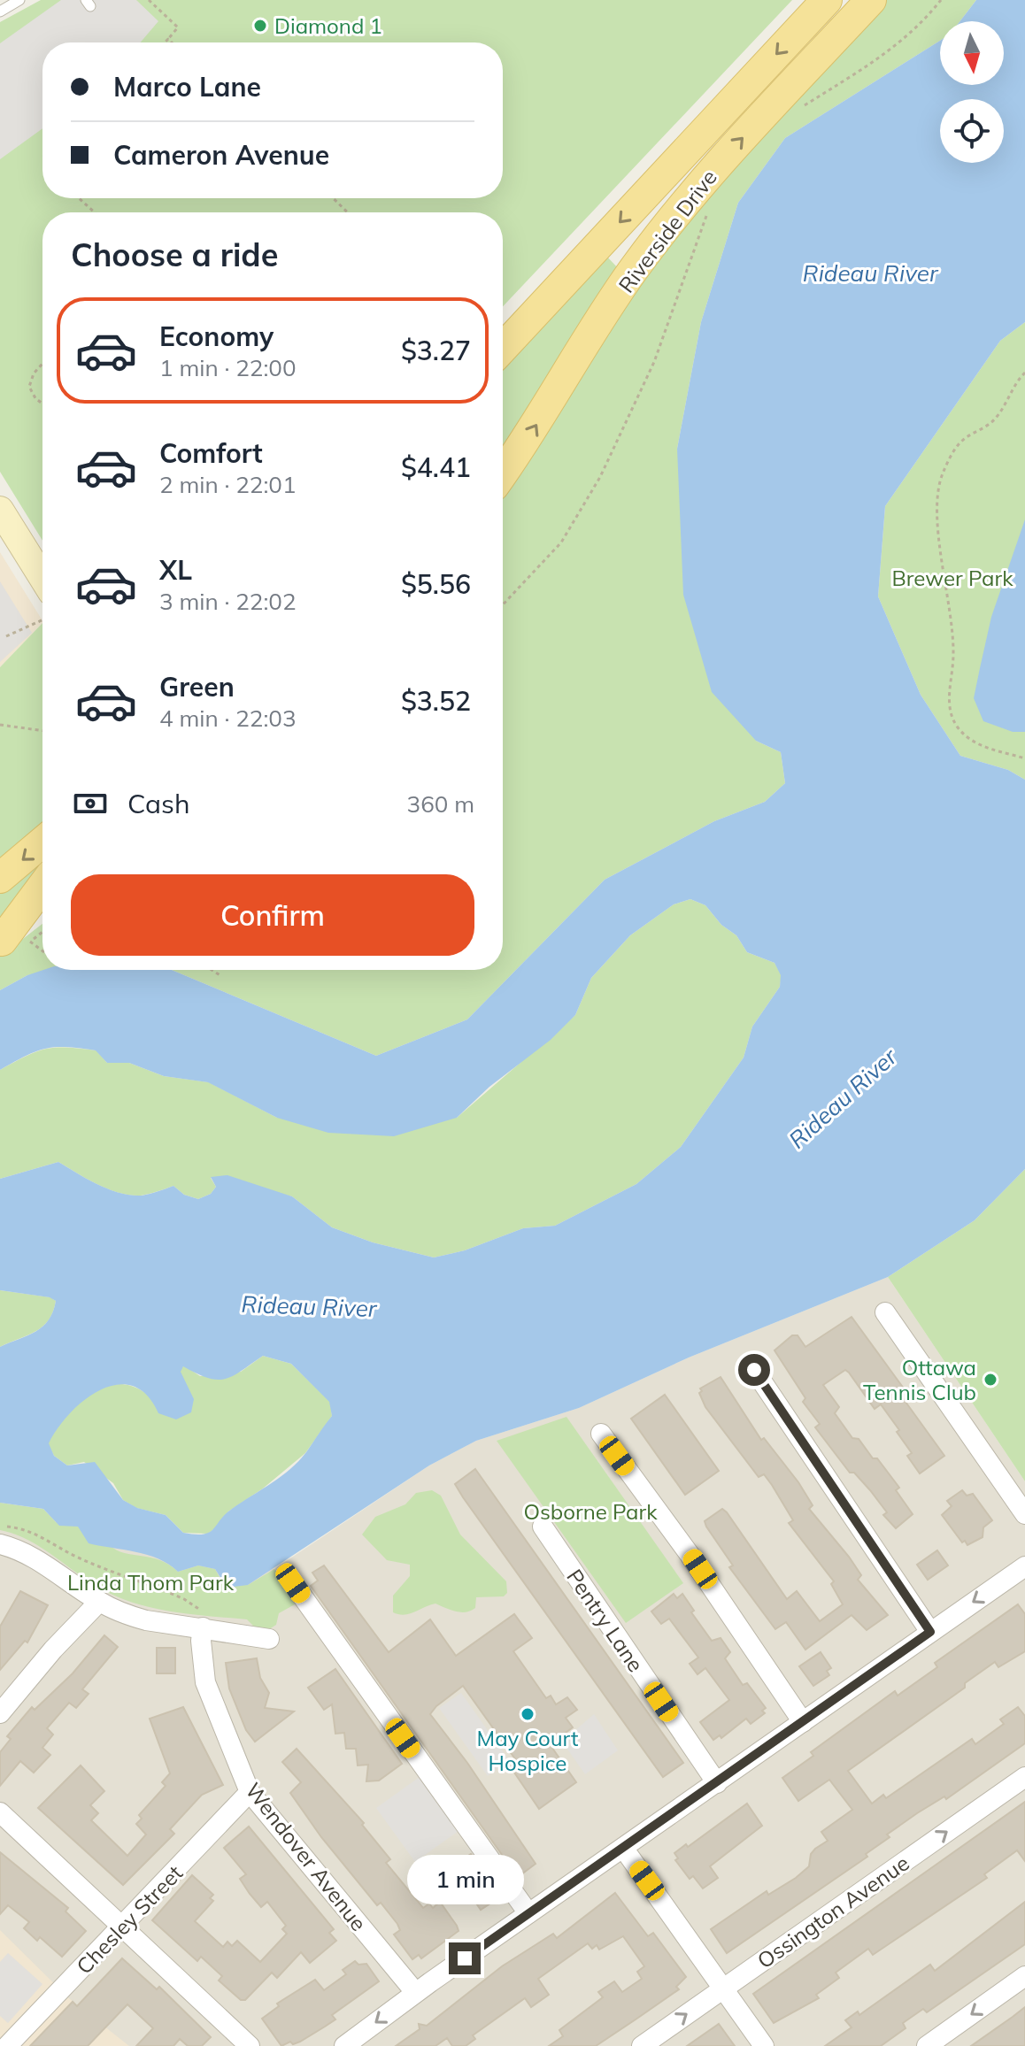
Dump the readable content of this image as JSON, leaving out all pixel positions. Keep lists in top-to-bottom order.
{
  "streets": {
    "main road": ["Riverside Drive"],
    "street": [
      "Pentry Lane",
      "Wendover Avenue",
      "Ossington Avenue",
      "Chesley Street"
    ]
  },
  "crossings": [
    ["Wendover Avenue", "Chesley Street"]
  ],
  "water": ["Rideau River"],
  "parks": ["Brewer Park", "Osborne Park", "Linda Thom Park"],
  "places": ["Diamond 1", "Ottawa Tennis Club", "May Court Hospice"],
  "north": "bottom",
  "page": {
    "banner": ["Marco Lane", "Cameron Avenue"],
    "heading": "Choose a ride",
    "list": [
      {
        "name": "Economy",
        "note": "1 min · 22:00",
        "value": "$3.27"
      },
      {
        "name": "Comfort",
        "note": "2 min · 22:01",
        "value": "$4.41"
      },
      {
        "name": "XL",
        "note": "3 min · 22:02",
        "value": "$5.56"
      },
      {
        "name": "Green",
        "note": "4 min · 22:03",
        "value": "$3.52"
      }
    ],
    "pay": ["Cash", "360 m"],
    "buttons": "Confirm",
    "bubble": "1 min"
  }
}
